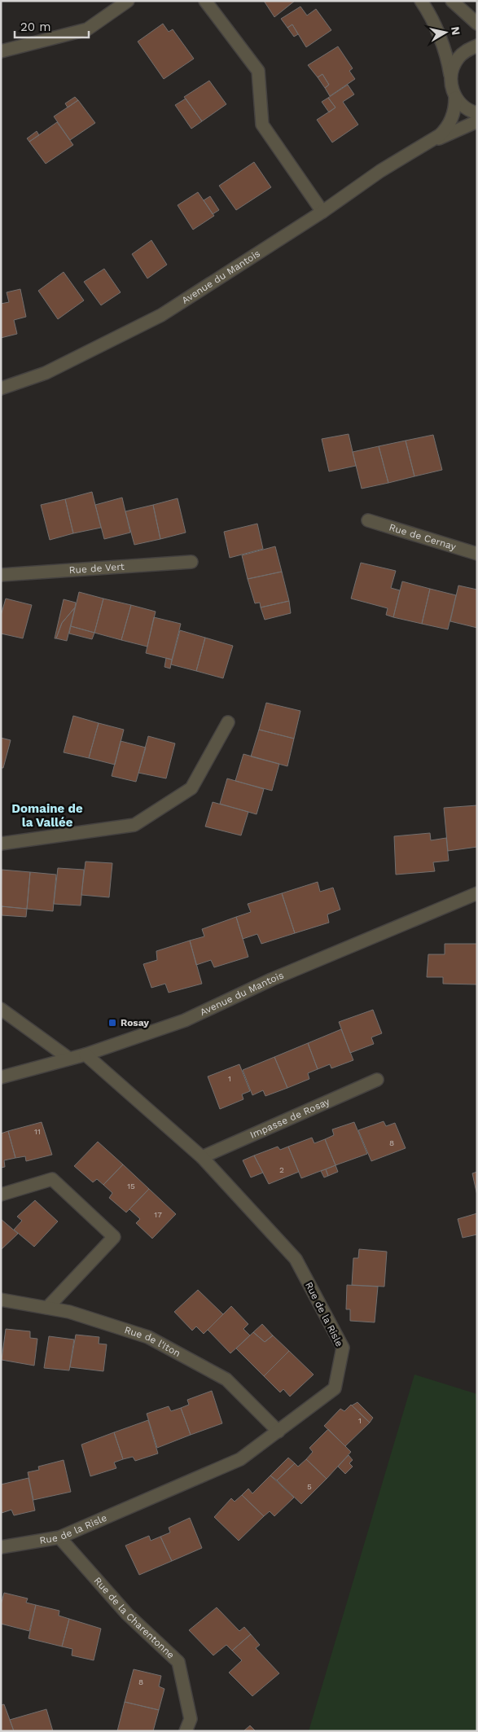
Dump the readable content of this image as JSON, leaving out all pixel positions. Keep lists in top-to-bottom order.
{
  "streets": {
    "street": [
      "Avenue du Mantois",
      "Rue de Cernay",
      "Rue de Vert",
      "Impasse de Rosay",
      "Rue de la Risle",
      "Rue de l'Iton",
      "Rue de la Charentonne"
    ]
  },
  "crossings": [
    ["Avenue du Mantois", "Rue de la Risle"],
    ["Impasse de Rosay", "Rue de la Risle"],
    ["Rue de la Risle", "Rue de l'Iton"],
    ["Rue de la Risle", "Rue de la Charentonne"]
  ],
  "districts": ["Domaine de la Vallée"],
  "places": {
    "transit": ["Rosay"]
  },
  "house_numbers": [
    "1",
    "11",
    "8",
    "2",
    "15",
    "17",
    "1",
    "5",
    "8"
  ],
  "scale_bar": "20 m",
  "north": "right"
}
